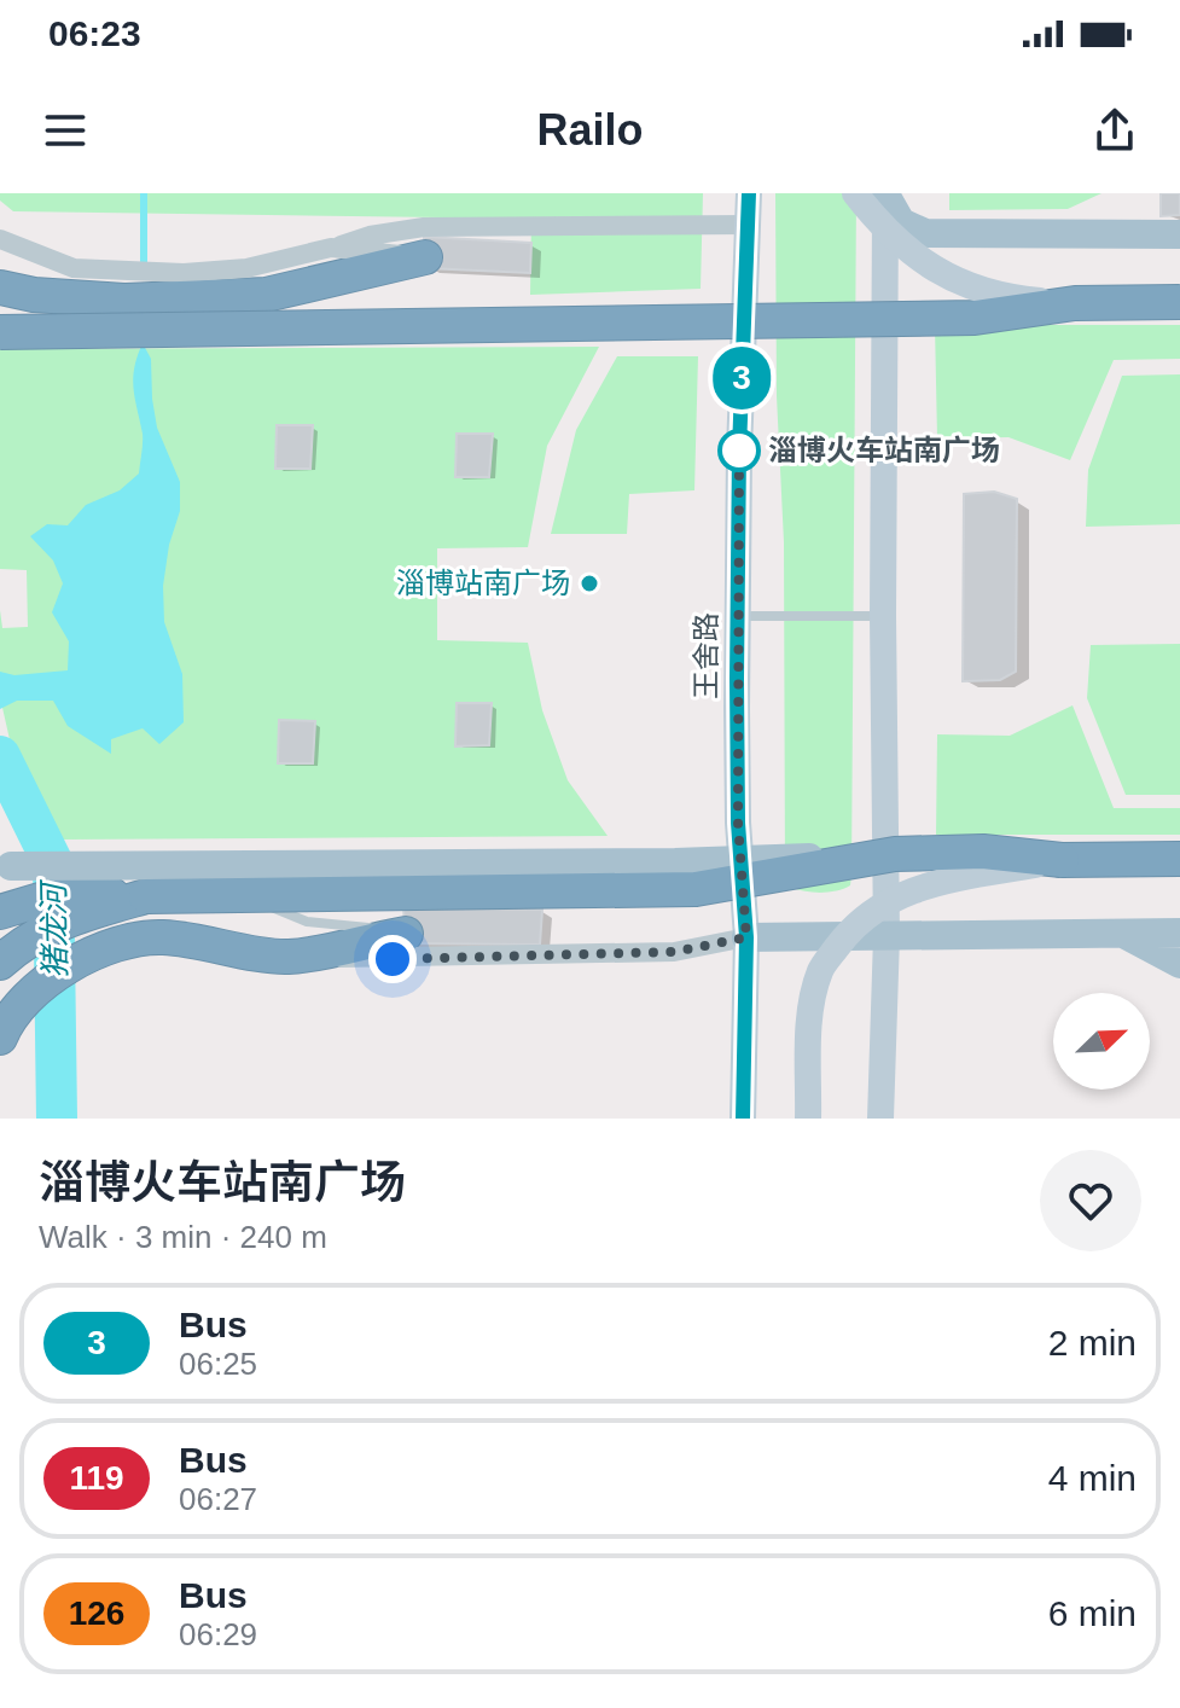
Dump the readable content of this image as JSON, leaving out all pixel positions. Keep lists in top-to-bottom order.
{
  "streets": {
    "main road": ["王舍路"]
  },
  "water": ["猪龙河"],
  "places": ["淄博火车站南广场", "淄博站南广场"],
  "lines": ["bus line 3"],
  "north": "top right",
  "page": {
    "status": "06:23",
    "header": "Railo",
    "on_map": "3",
    "heading": ["淄博火车站南广场", "Walk · 3 min · 240 m"],
    "list": [
      {
        "mark": "3",
        "name": "Bus",
        "note": "06:25",
        "value": "2 min"
      },
      {
        "mark": "119",
        "name": "Bus",
        "note": "06:27",
        "value": "4 min"
      },
      {
        "mark": "126",
        "name": "Bus",
        "note": "06:29",
        "value": "6 min"
      }
    ]
  }
}
